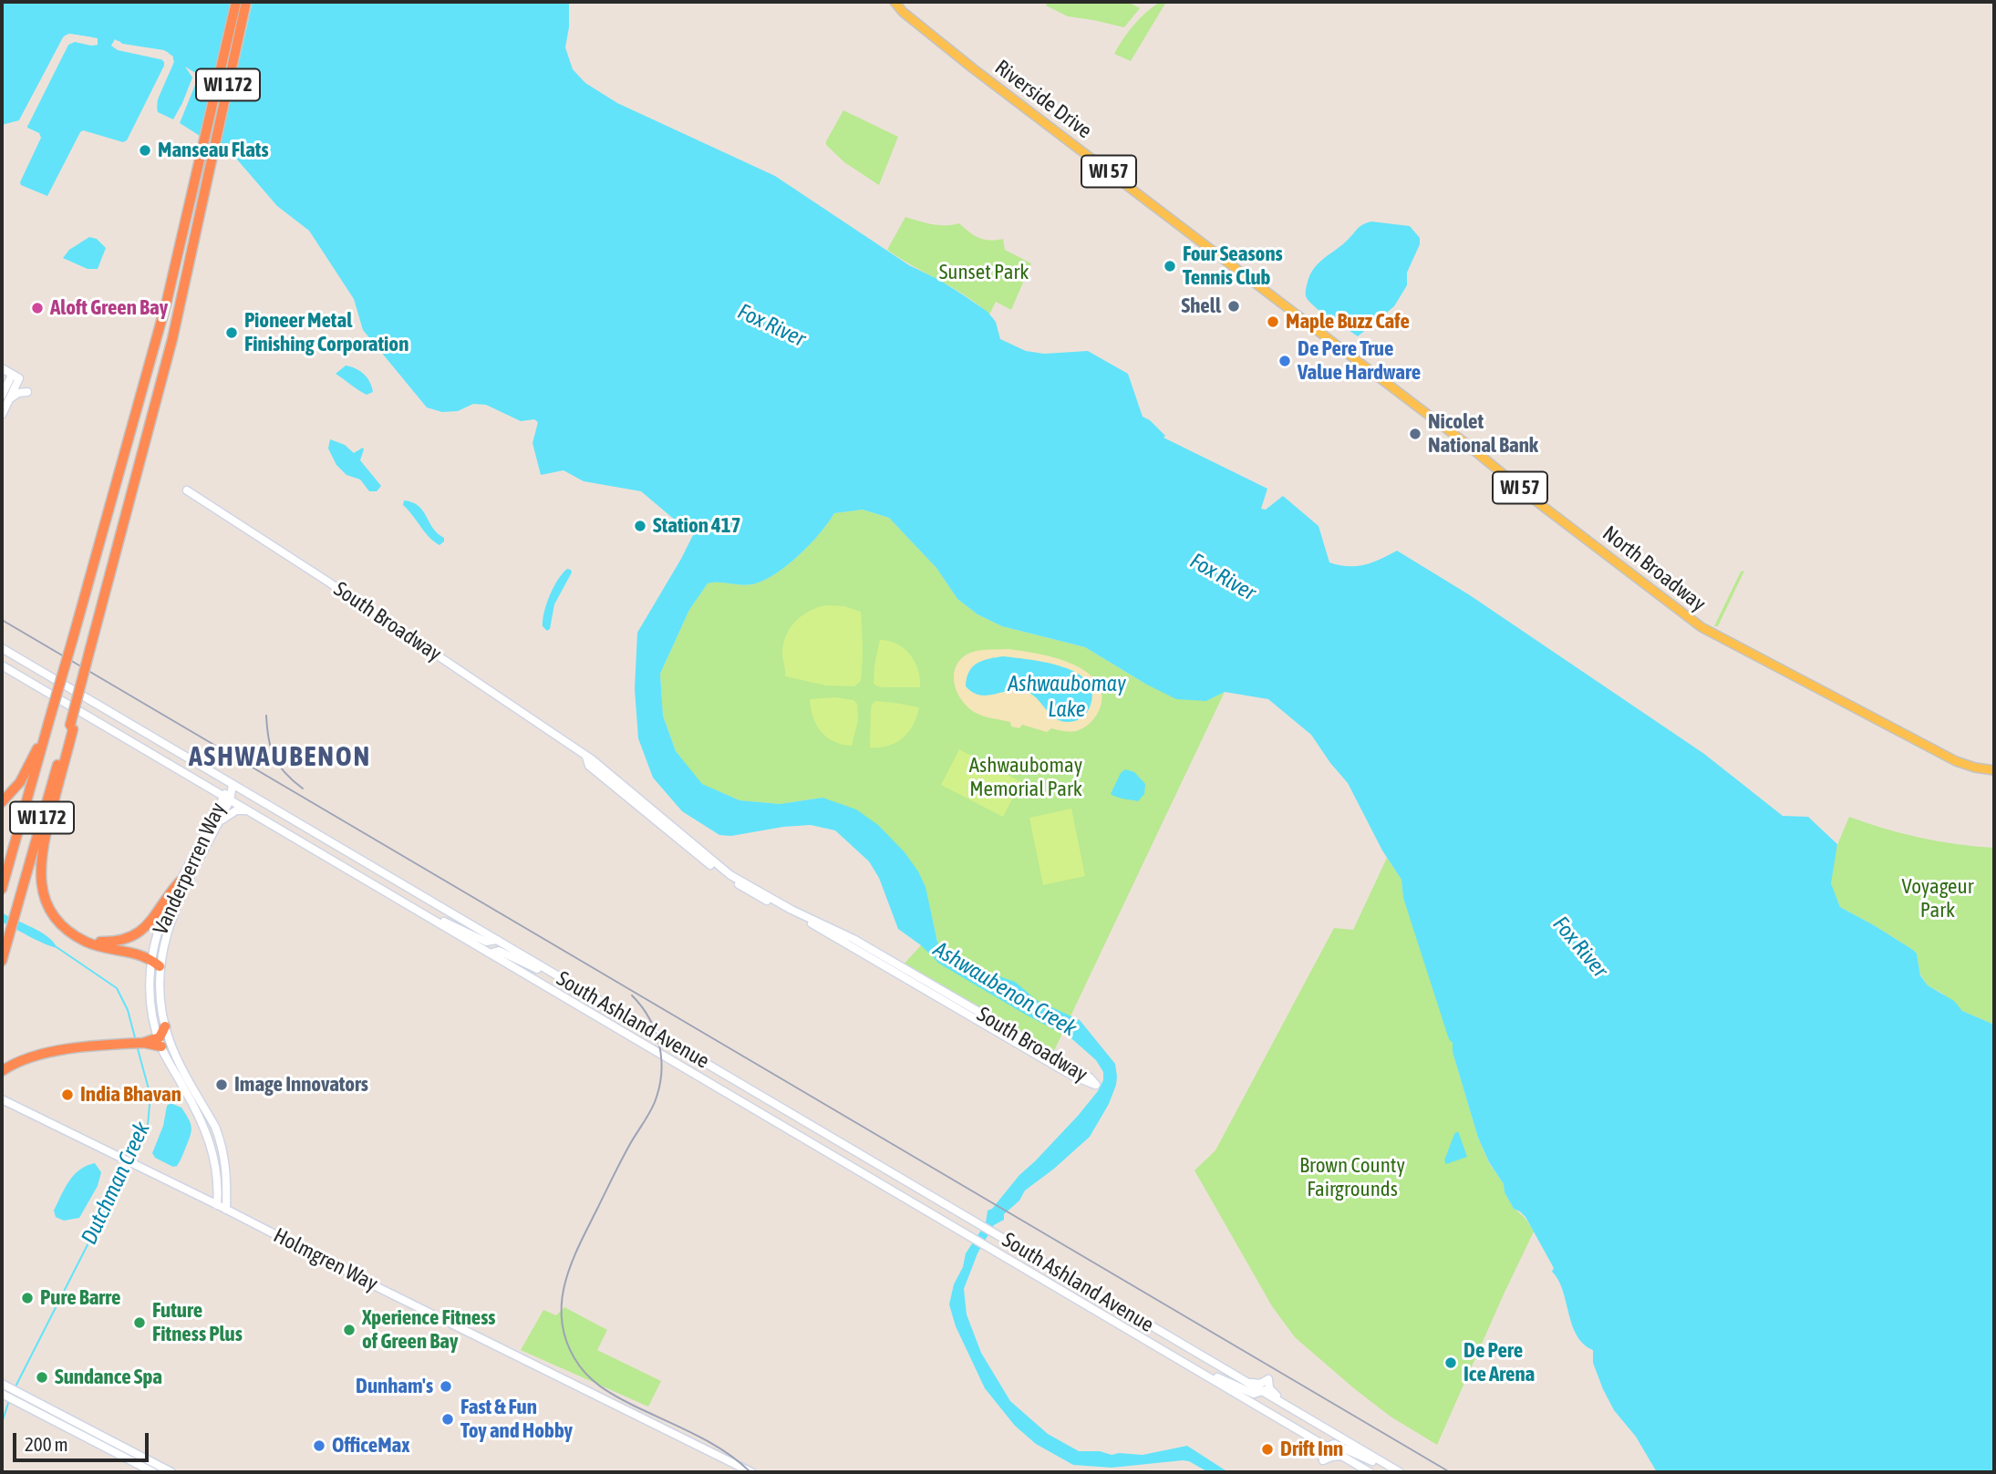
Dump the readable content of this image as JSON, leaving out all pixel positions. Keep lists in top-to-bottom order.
{
  "streets": {
    "highway": ["WI 172"],
    "main road": ["Riverside Drive", "WI 57", "North Broadway"],
    "street": [
      "South Broadway",
      "Vanderperren Way",
      "South Ashland Avenue",
      "Holmgren Way"
    ]
  },
  "crossings": [
    ["Riverside Drive", "North Broadway"],
    ["Vanderperren Way", "South Ashland Avenue"],
    ["Vanderperren Way", "Holmgren Way"]
  ],
  "districts": ["ASHWAUBENON"],
  "water": [
    "Fox River",
    "Ashwaubomay Lake",
    "Ashwaubenon Creek",
    "Dutchman Creek"
  ],
  "parks": [
    "Sunset Park",
    "Ashwaubomay Memorial Park",
    "Voyageur Park",
    "Brown County Fairgrounds"
  ],
  "places": [
    "Manseau Flats",
    "Four Seasons Tennis Club",
    "Shell",
    "Aloft Green Bay",
    "Maple Buzz Cafe",
    "Pioneer Metal Finishing Corporation",
    "De Pere True Value Hardware",
    "Nicolet National Bank",
    "Station 417",
    "Image Innovators",
    "India Bhavan",
    "Pure Barre",
    "Future Fitness Plus",
    "Xperience Fitness of Green Bay",
    "De Pere Ice Arena",
    "Sundance Spa",
    "Dunham's",
    "Fast & Fun Toy and Hobby",
    "OfficeMax",
    "Drift Inn"
  ],
  "scale_bar": "200 m"
}
